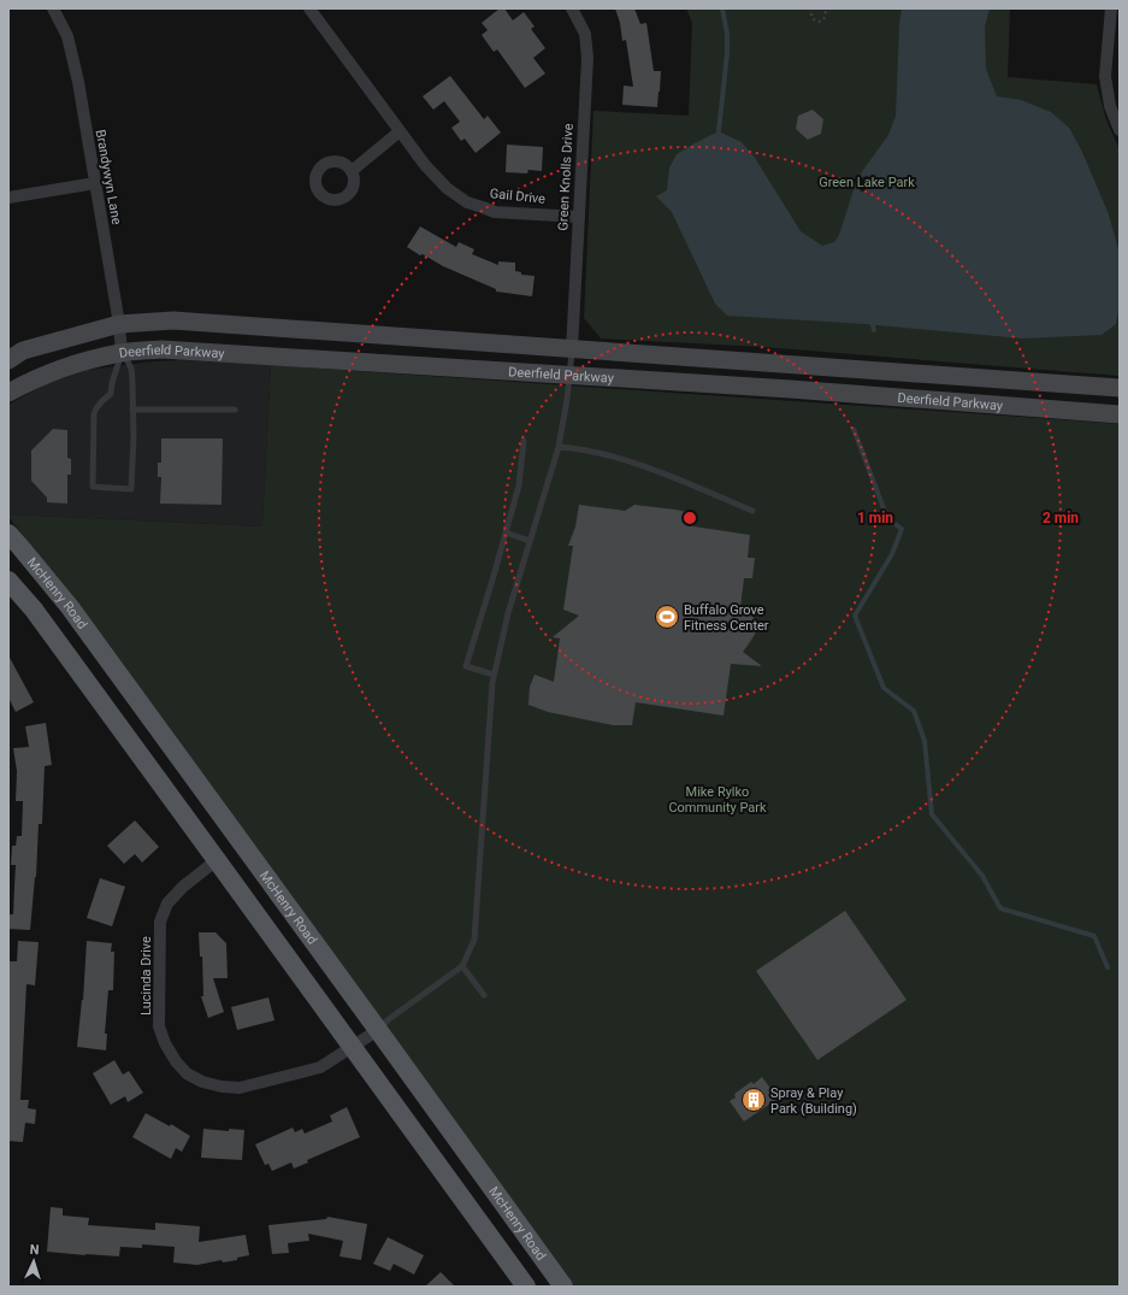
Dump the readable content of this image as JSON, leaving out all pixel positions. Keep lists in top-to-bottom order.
{
  "streets": {
    "main road": ["Deerfield Parkway", "McHenry Road"],
    "street": [
      "Brandywyn Lane",
      "Green Knolls Drive",
      "Gail Drive",
      "Lucinda Drive"
    ]
  },
  "crossings": [
    ["Brandywyn Lane", "Deerfield Parkway"],
    ["Green Knolls Drive", "Gail Drive"],
    ["Green Knolls Drive", "Deerfield Parkway"],
    ["McHenry Road", "Lucinda Drive"]
  ],
  "parks": ["Green Lake Park", "Mike Rylko Community Park"],
  "places": {
    "sports": ["Buffalo Grove Fitness Center"],
    "building": ["Spray & Play Park (Building)"]
  },
  "north": "top",
  "rings": ["1 min", "2 min"]
}
